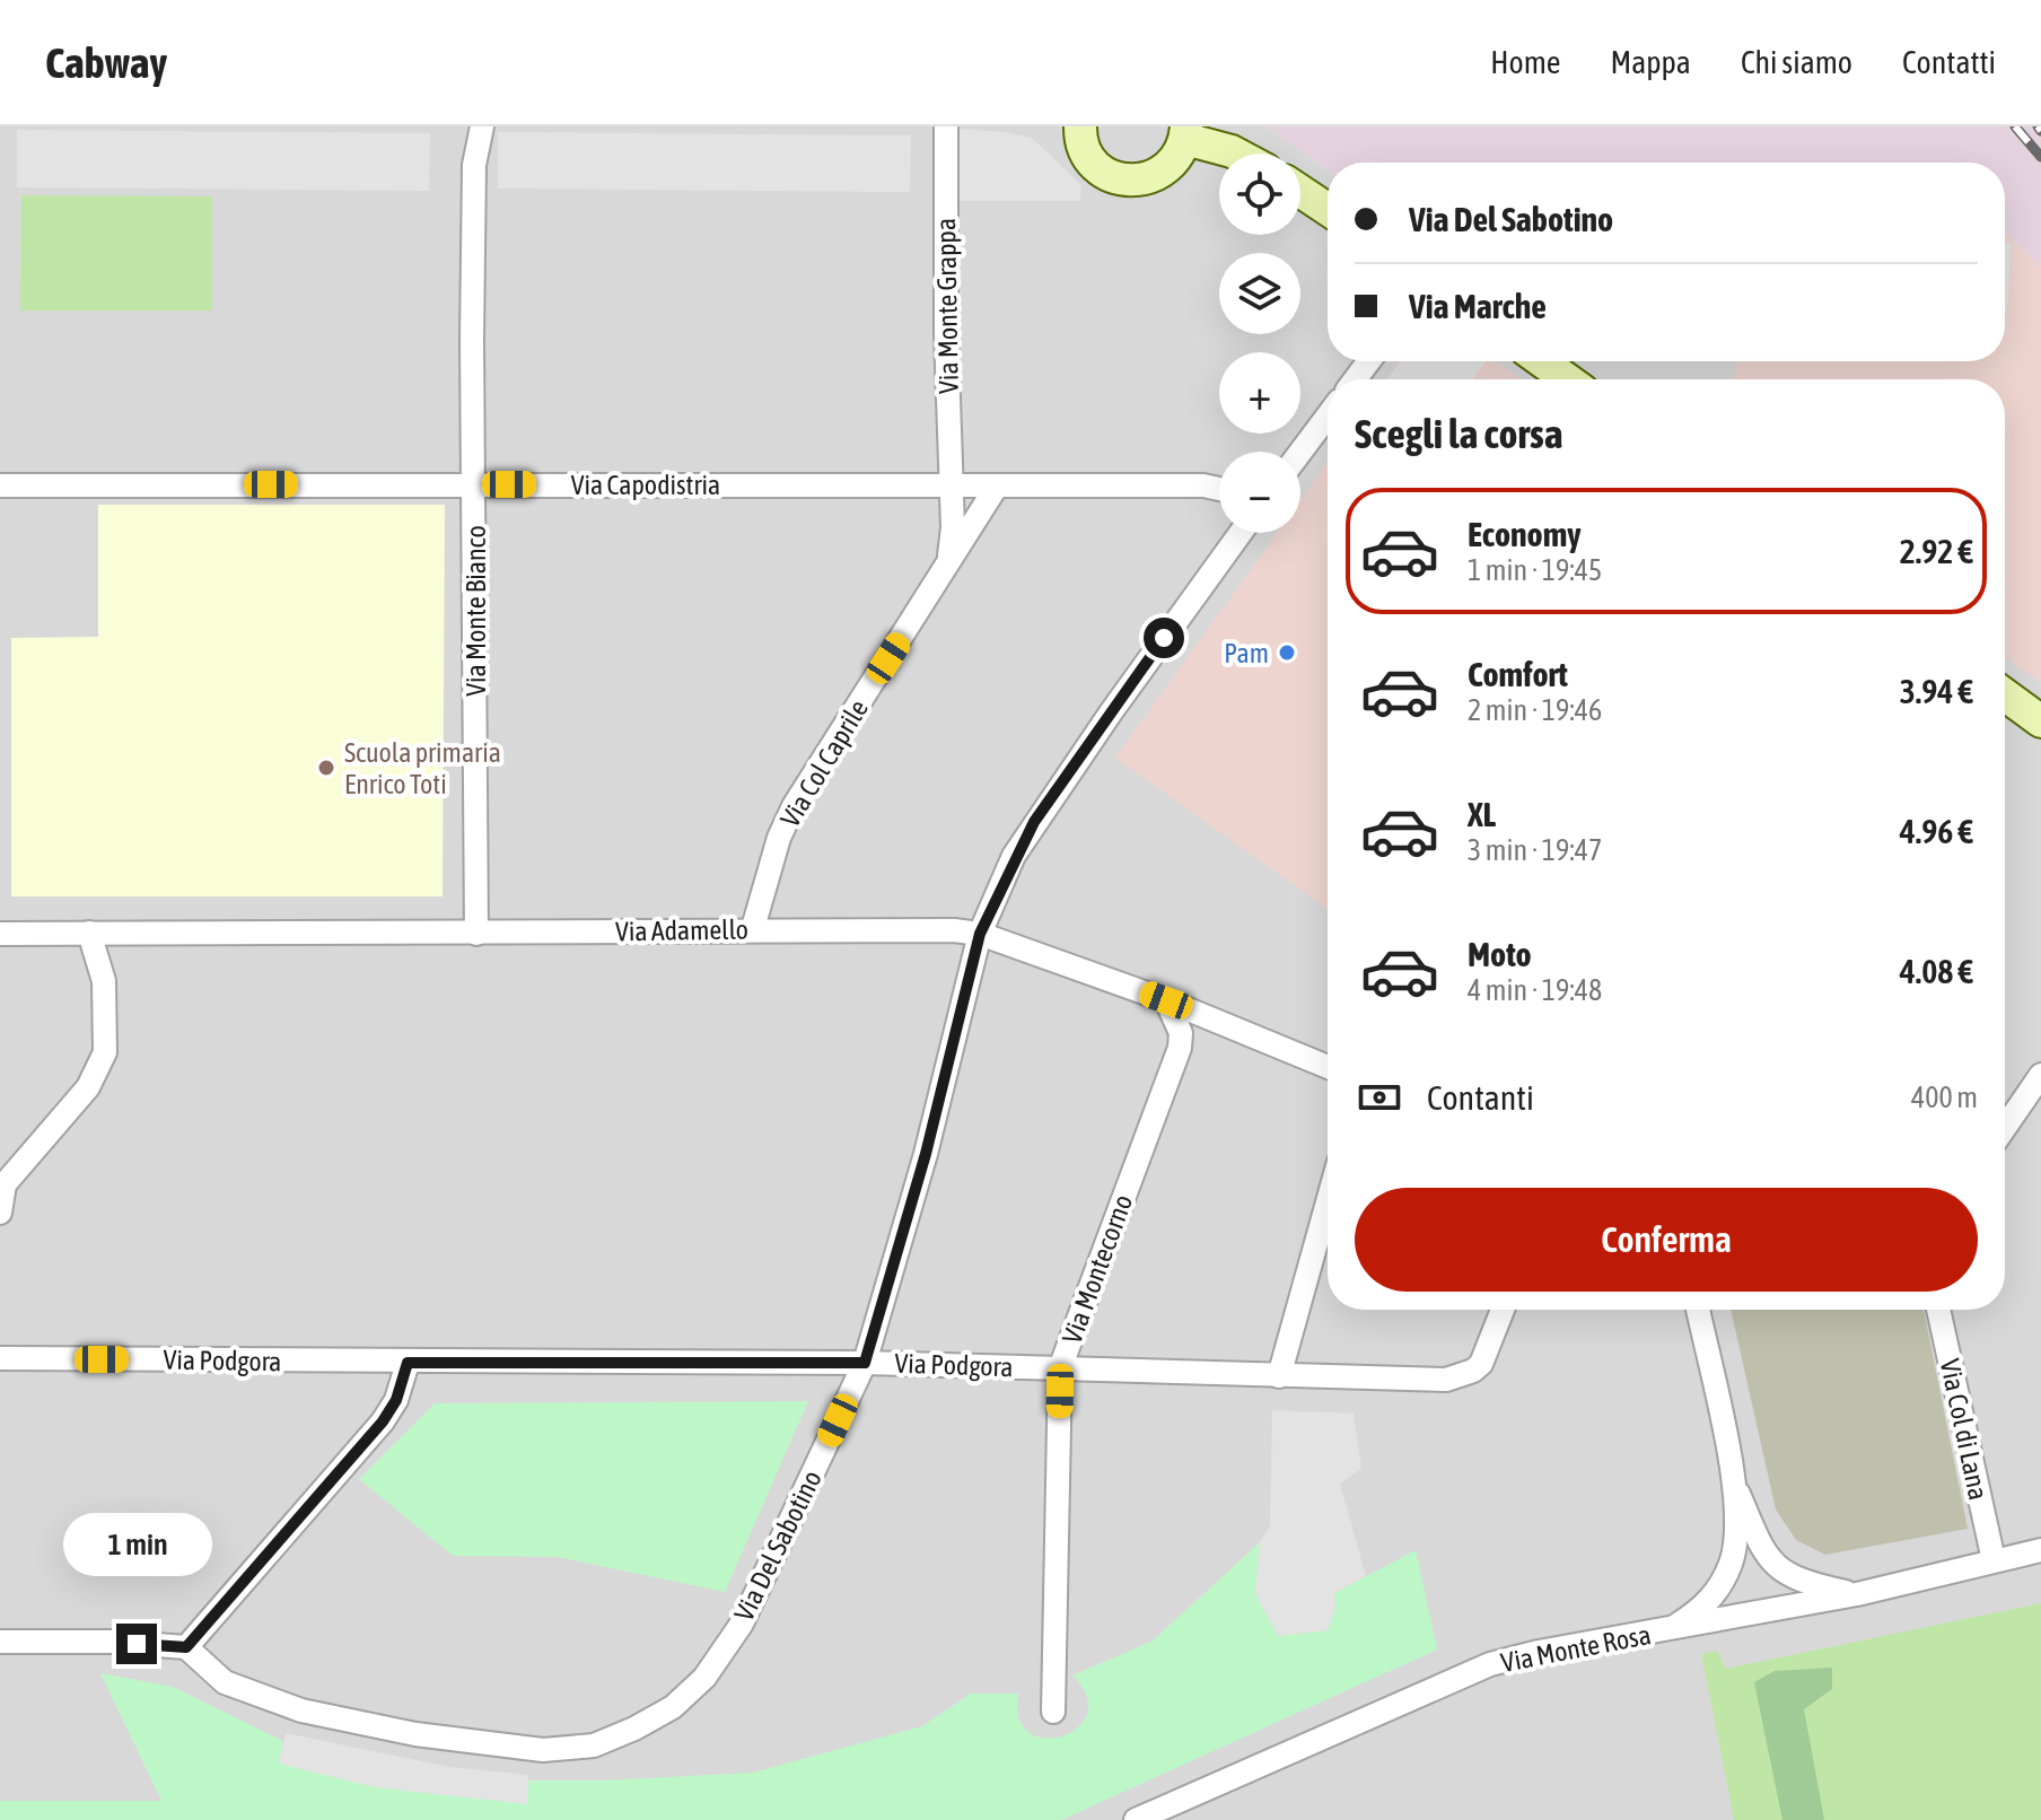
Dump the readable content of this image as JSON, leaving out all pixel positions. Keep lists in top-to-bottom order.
{
  "streets": {
    "street": [
      "Via Monte Grappa",
      "Via Capodistria",
      "Via Monte Bianco",
      "Via Col Caprile",
      "Via Adamello",
      "Via Montecorno",
      "Via Podgora",
      "Via Col di Lana",
      "Via Del Sabotino",
      "Via Monte Rosa"
    ]
  },
  "crossings": [
    ["Via Monte Grappa", "Via Capodistria"],
    ["Via Capodistria", "Via Monte Bianco"],
    ["Via Capodistria", "Via Col Caprile"],
    ["Via Monte Bianco", "Via Adamello"],
    ["Via Col Caprile", "Via Adamello"],
    ["Via Adamello", "Via Montecorno"],
    ["Via Adamello", "Via Del Sabotino"],
    ["Via Montecorno", "Via Podgora"],
    ["Via Podgora", "Via Del Sabotino"],
    ["Via Col di Lana", "Via Monte Rosa"]
  ],
  "places": ["Pam", "Scuola primaria Enrico Toti"],
  "page": {
    "header": "Cabway",
    "nav": [
      "Home",
      "Mappa",
      "Chi siamo",
      "Contatti"
    ],
    "map_buttons": ["+", "−"],
    "banner": ["Via Del Sabotino", "Via Marche"],
    "heading": "Scegli la corsa",
    "list": [
      {
        "name": "Economy",
        "note": "1 min · 19:45",
        "value": "2.92 €"
      },
      {
        "name": "Comfort",
        "note": "2 min · 19:46",
        "value": "3.94 €"
      },
      {
        "name": "XL",
        "note": "3 min · 19:47",
        "value": "4.96 €"
      },
      {
        "name": "Moto",
        "note": "4 min · 19:48",
        "value": "4.08 €"
      }
    ],
    "pay": ["Contanti", "400 m"],
    "buttons": "Conferma",
    "bubble": "1 min"
  }
}
